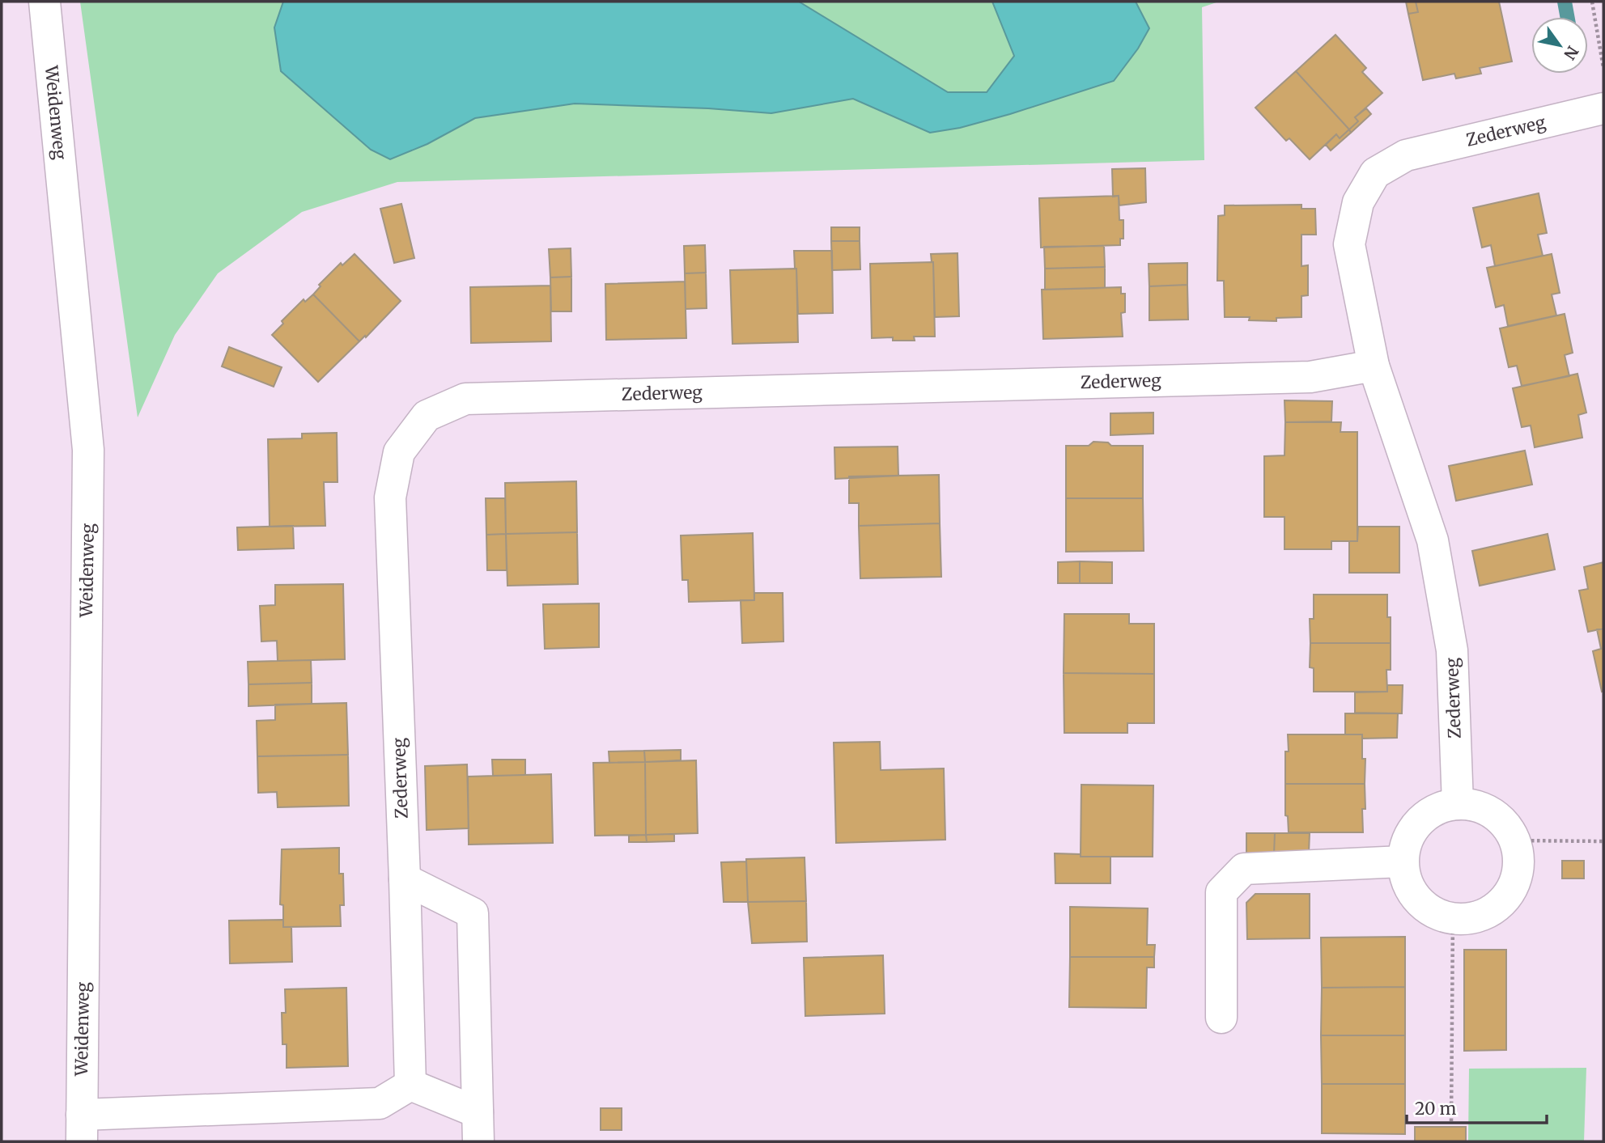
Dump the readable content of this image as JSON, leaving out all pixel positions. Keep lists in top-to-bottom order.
{
  "streets": {
    "street": ["Weidenweg", "Zederweg"]
  },
  "scale_bar": "20 m",
  "north": "bottom right"
}
